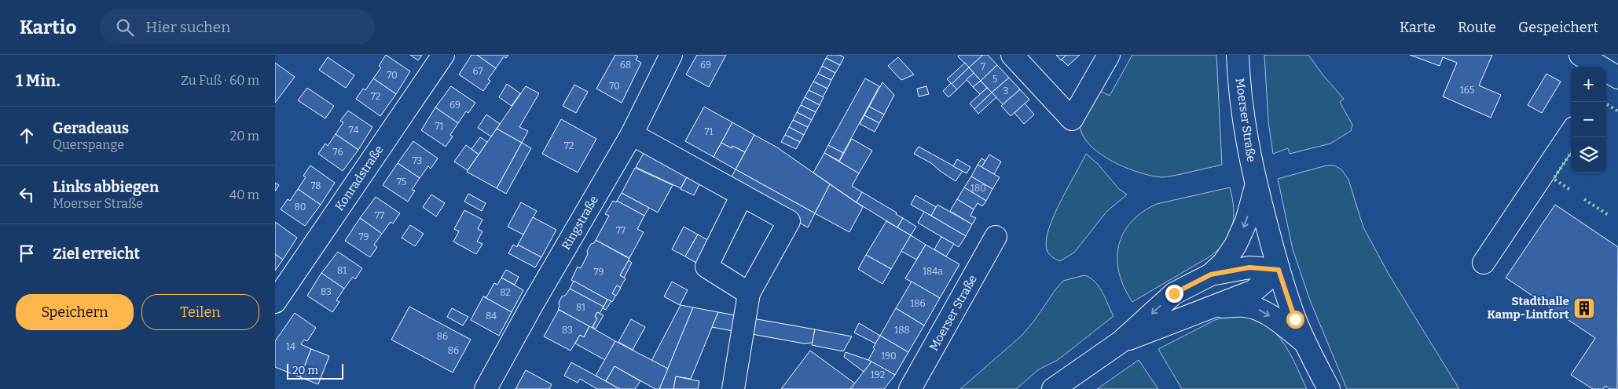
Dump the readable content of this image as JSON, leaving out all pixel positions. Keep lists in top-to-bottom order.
{
  "streets": {
    "street": ["Moerser Straße", "Konradstraße", "Ringstraße"]
  },
  "places": {
    "building": ["Stadthalle Kamp-Lintfort"]
  },
  "house_numbers": [
    "68",
    "69",
    "7",
    "67",
    "70",
    "5",
    "70",
    "165",
    "3",
    "72",
    "69",
    "71",
    "74",
    "71",
    "72",
    "76",
    "73",
    "75",
    "78",
    "180",
    "80",
    "77",
    "77",
    "79",
    "81",
    "184a",
    "79",
    "83",
    "82",
    "186",
    "81",
    "84",
    "83",
    "188",
    "86",
    "14",
    "86",
    "190",
    "192"
  ],
  "scale_bar": "20 m",
  "page": {
    "header": "Kartio",
    "search": "Hier suchen",
    "nav": ["Karte", "Route", "Gespeichert"],
    "heading": ["1 Min.", "Zu Fuß · 60 m"],
    "map_buttons": ["+", "−"],
    "list": [
      ["Geradeaus", "Querspange", "20 m"],
      ["Links abbiegen", "Moerser Straße", "40 m"],
      "Ziel erreicht"
    ],
    "buttons": ["Speichern", "Teilen"],
    "scale": "20 m"
  }
}
